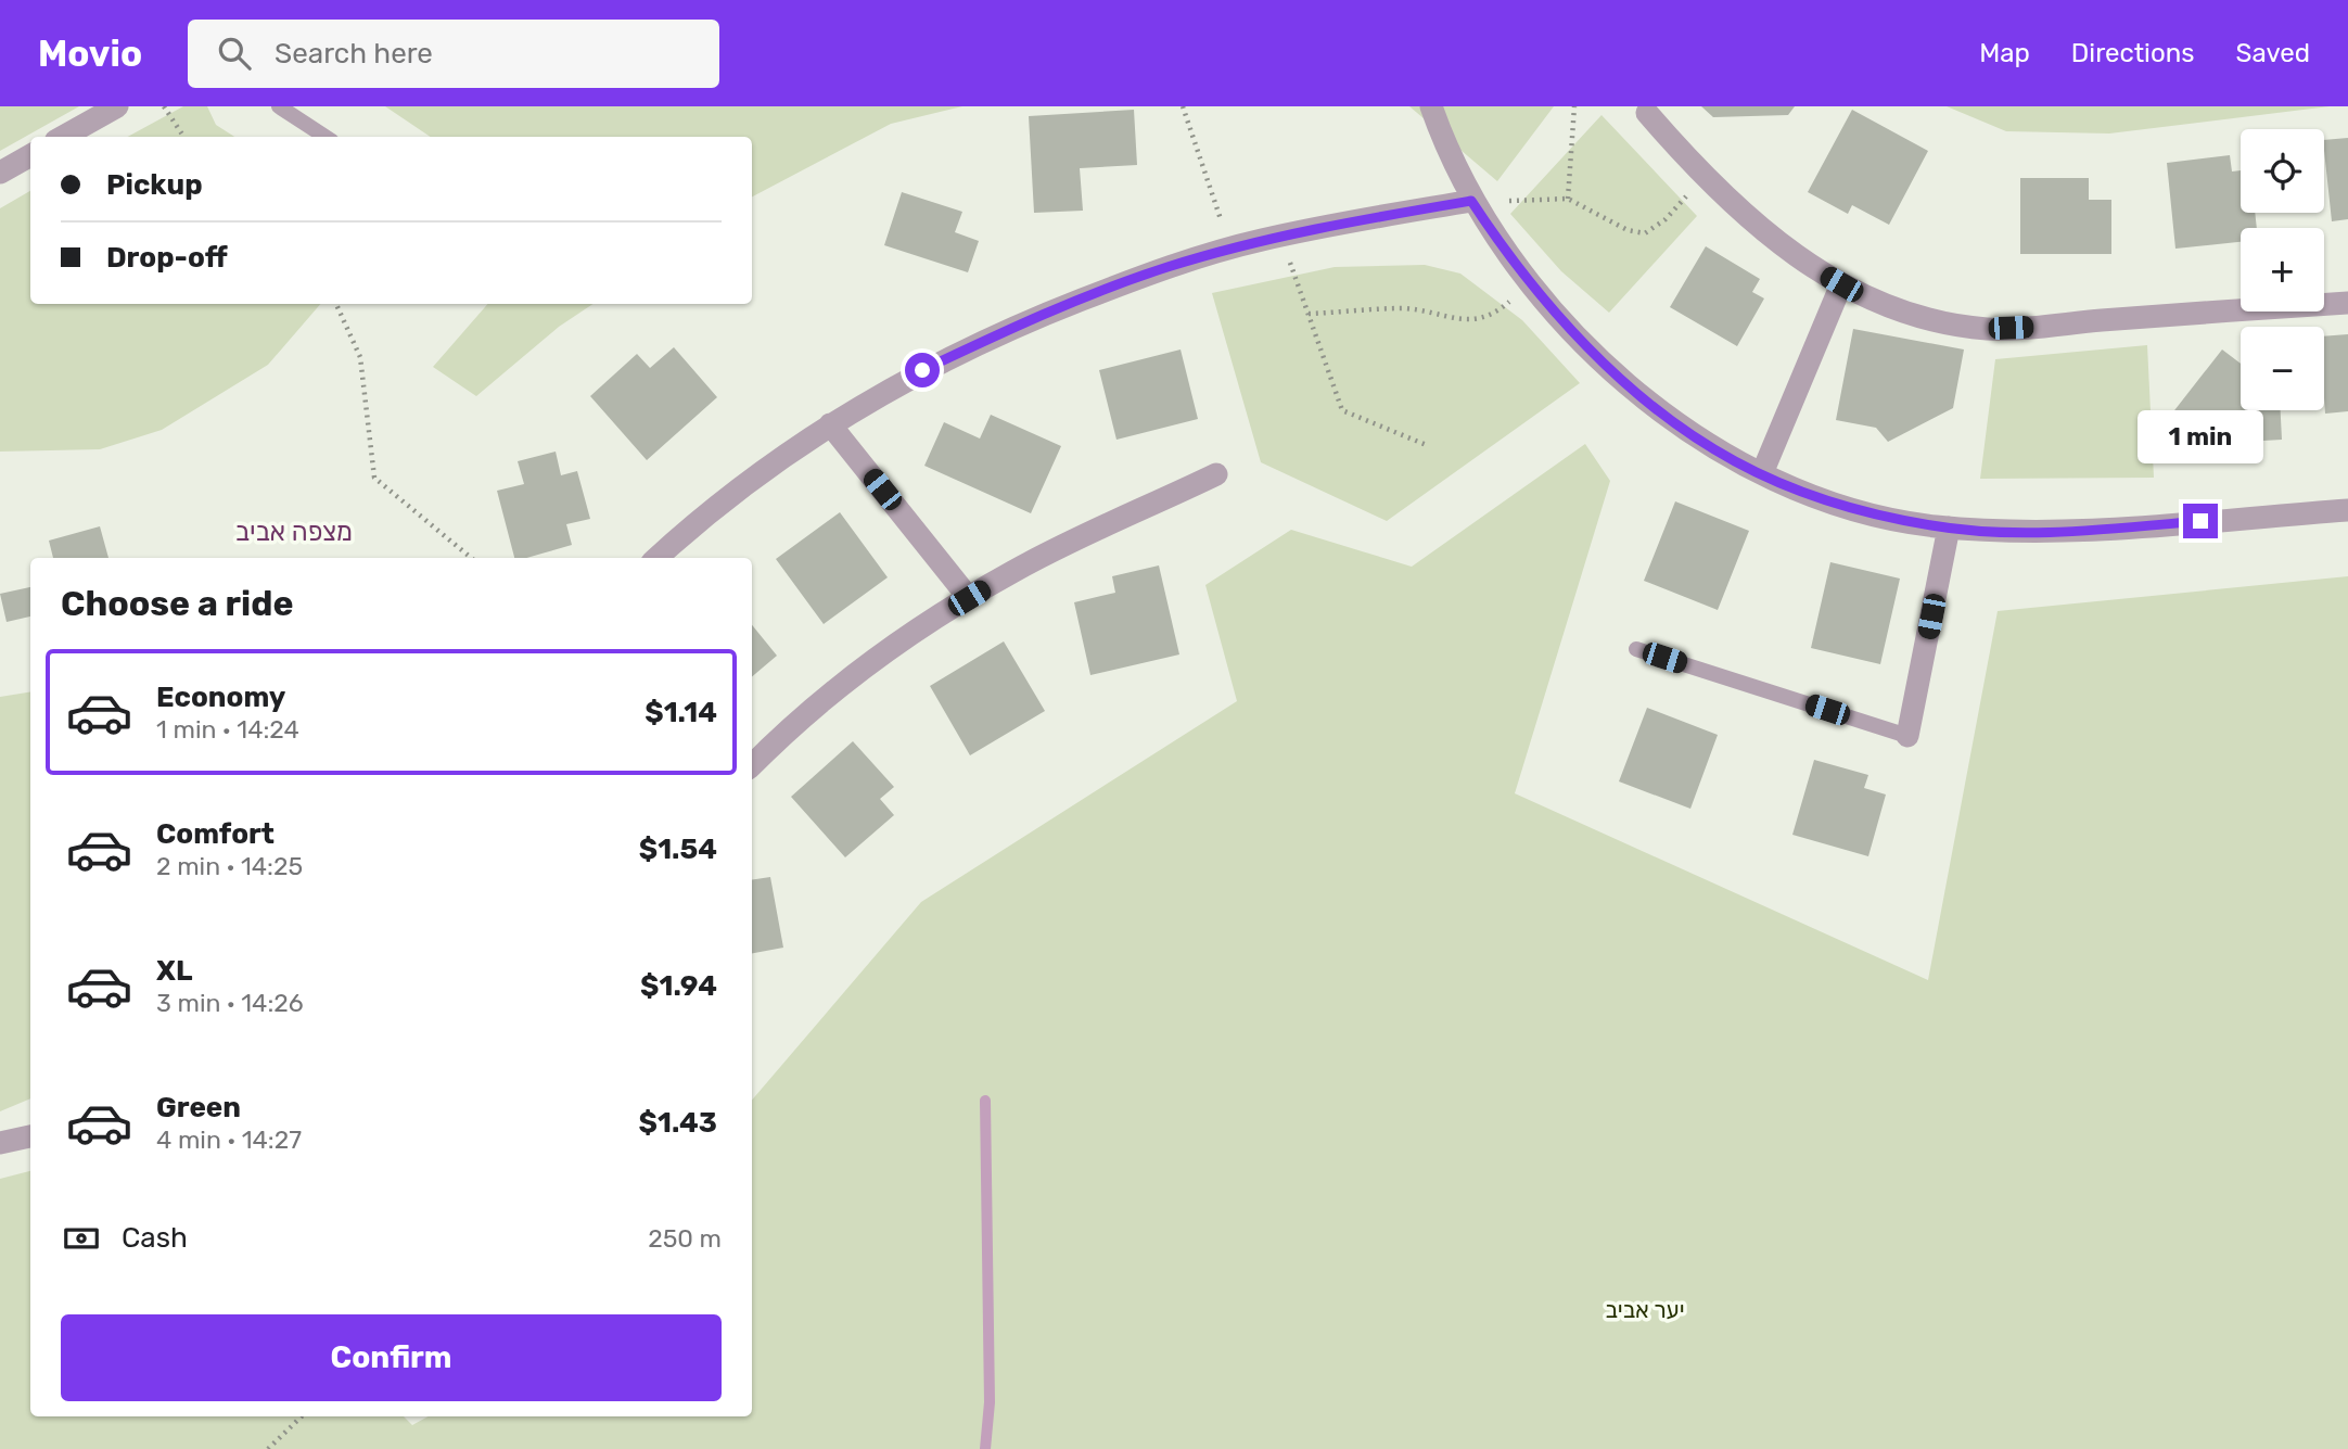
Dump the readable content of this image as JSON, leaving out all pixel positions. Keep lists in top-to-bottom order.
{
  "districts": ["מצפה אביב"],
  "parks": ["יער אביב"],
  "page": {
    "header": "Movio",
    "search": "Search here",
    "nav": ["Map", "Directions", "Saved"],
    "map_buttons": ["+", "−"],
    "banner": ["Pickup", "Drop-off"],
    "bubble": "1 min",
    "heading": "Choose a ride",
    "list": [
      {
        "name": "Economy",
        "note": "1 min · 14:24",
        "value": "$1.14"
      },
      {
        "name": "Comfort",
        "note": "2 min · 14:25",
        "value": "$1.54"
      },
      {
        "name": "XL",
        "note": "3 min · 14:26",
        "value": "$1.94"
      },
      {
        "name": "Green",
        "note": "4 min · 14:27",
        "value": "$1.43"
      }
    ],
    "pay": ["Cash", "250 m"],
    "buttons": "Confirm"
  }
}
